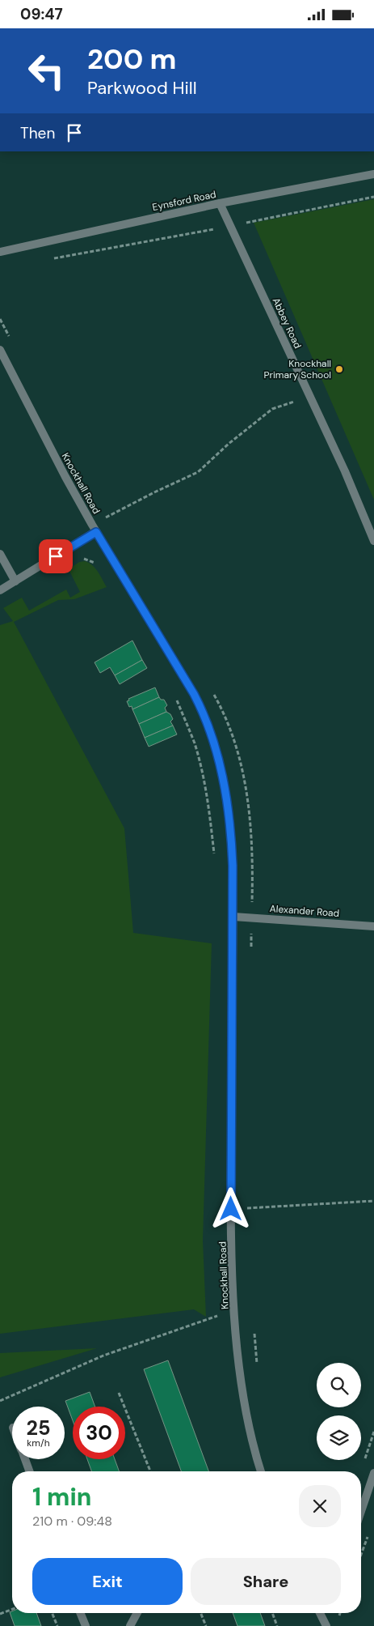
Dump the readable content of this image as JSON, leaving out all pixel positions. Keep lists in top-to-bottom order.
{
  "streets": {
    "street": [
      "Eynsford Road",
      "Abbey Road",
      "Knockhall Road",
      "Alexander Road"
    ]
  },
  "crossings": [
    ["Eynsford Road", "Abbey Road"],
    ["Knockhall Road", "Alexander Road"]
  ],
  "places": ["Knockhall Primary School"],
  "page": {
    "status": "09:47",
    "turn": ["200 m", "Parkwood Hill"],
    "then": "Then",
    "speed": "25 km/h",
    "limit": "30",
    "heading": ["1 min", "210 m · 09:48"],
    "buttons": ["Exit", "Share"]
  }
}
